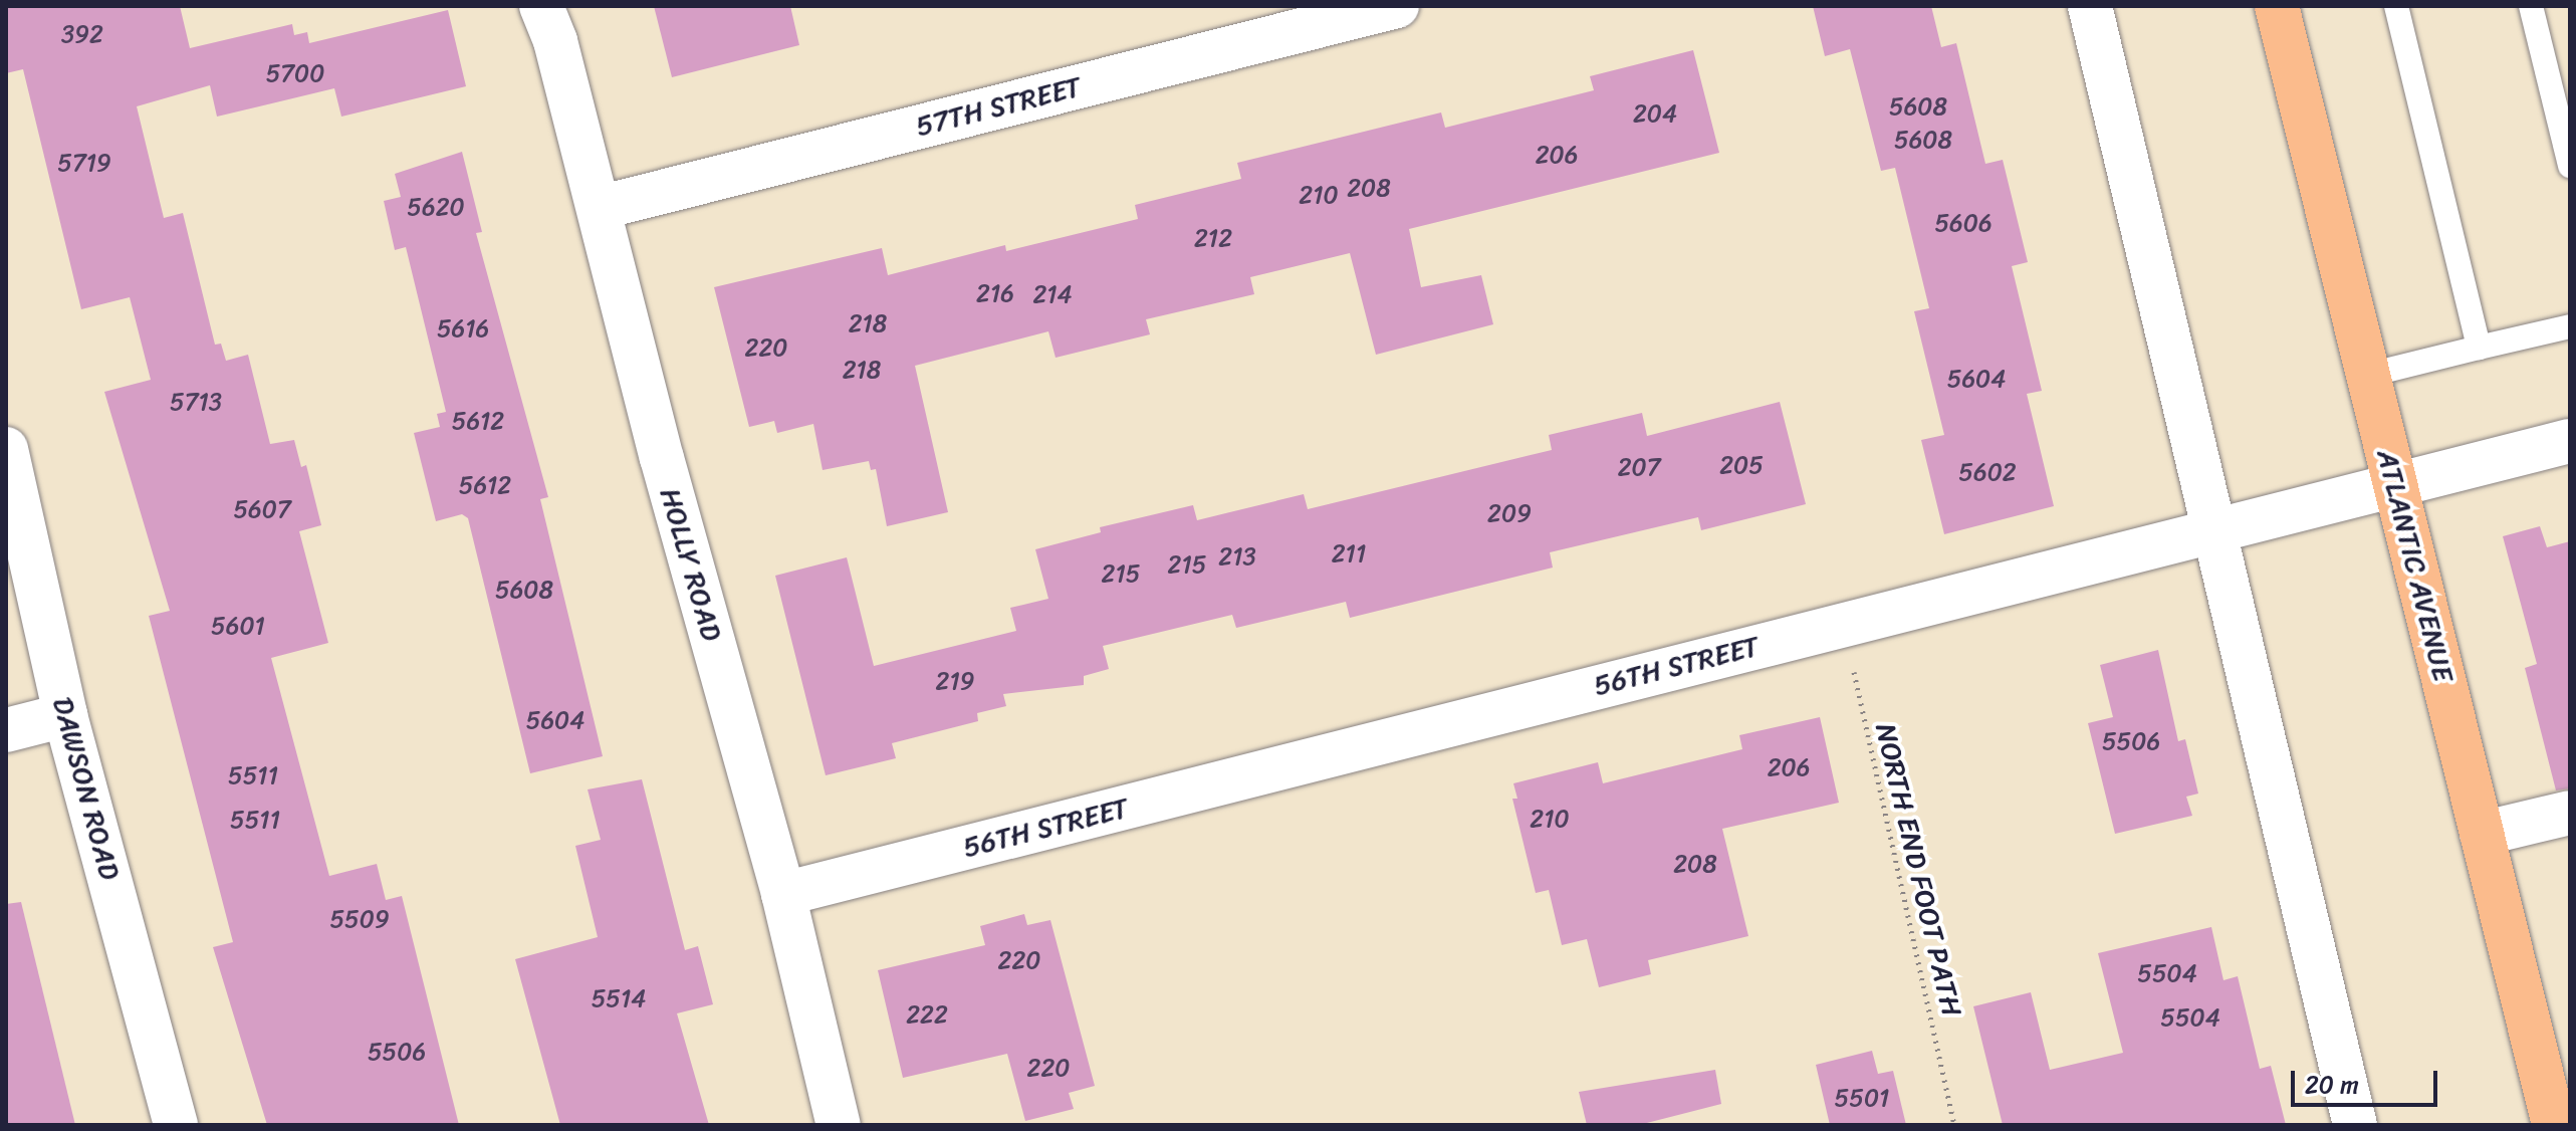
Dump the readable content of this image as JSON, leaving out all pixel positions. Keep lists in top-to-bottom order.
{
  "streets": {
    "highway": ["ATLANTIC AVENUE"],
    "street": [
      "57TH STREET",
      "HOLLY ROAD",
      "56TH STREET",
      "DAWSON ROAD"
    ],
    "path": ["NORTH END FOOT PATH"]
  },
  "crossings": [
    ["57TH STREET", "HOLLY ROAD"],
    ["HOLLY ROAD", "56TH STREET"],
    ["ATLANTIC AVENUE", "56TH STREET"],
    ["56TH STREET", "NORTH END FOOT PATH"]
  ],
  "house_numbers": [
    "392",
    "5700",
    "5608",
    "204",
    "5608",
    "206",
    "5719",
    "208",
    "210",
    "5620",
    "5606",
    "212",
    "216",
    "214",
    "218",
    "5616",
    "220",
    "218",
    "5604",
    "5713",
    "5612",
    "205",
    "207",
    "5602",
    "5612",
    "5607",
    "209",
    "211",
    "213",
    "215",
    "215",
    "5608",
    "5601",
    "219",
    "5604",
    "5506",
    "206",
    "5511",
    "210",
    "5511",
    "208",
    "5509",
    "220",
    "5504",
    "5514",
    "222",
    "5504",
    "5506",
    "220",
    "5501"
  ],
  "scale_bar": "20 m"
}
